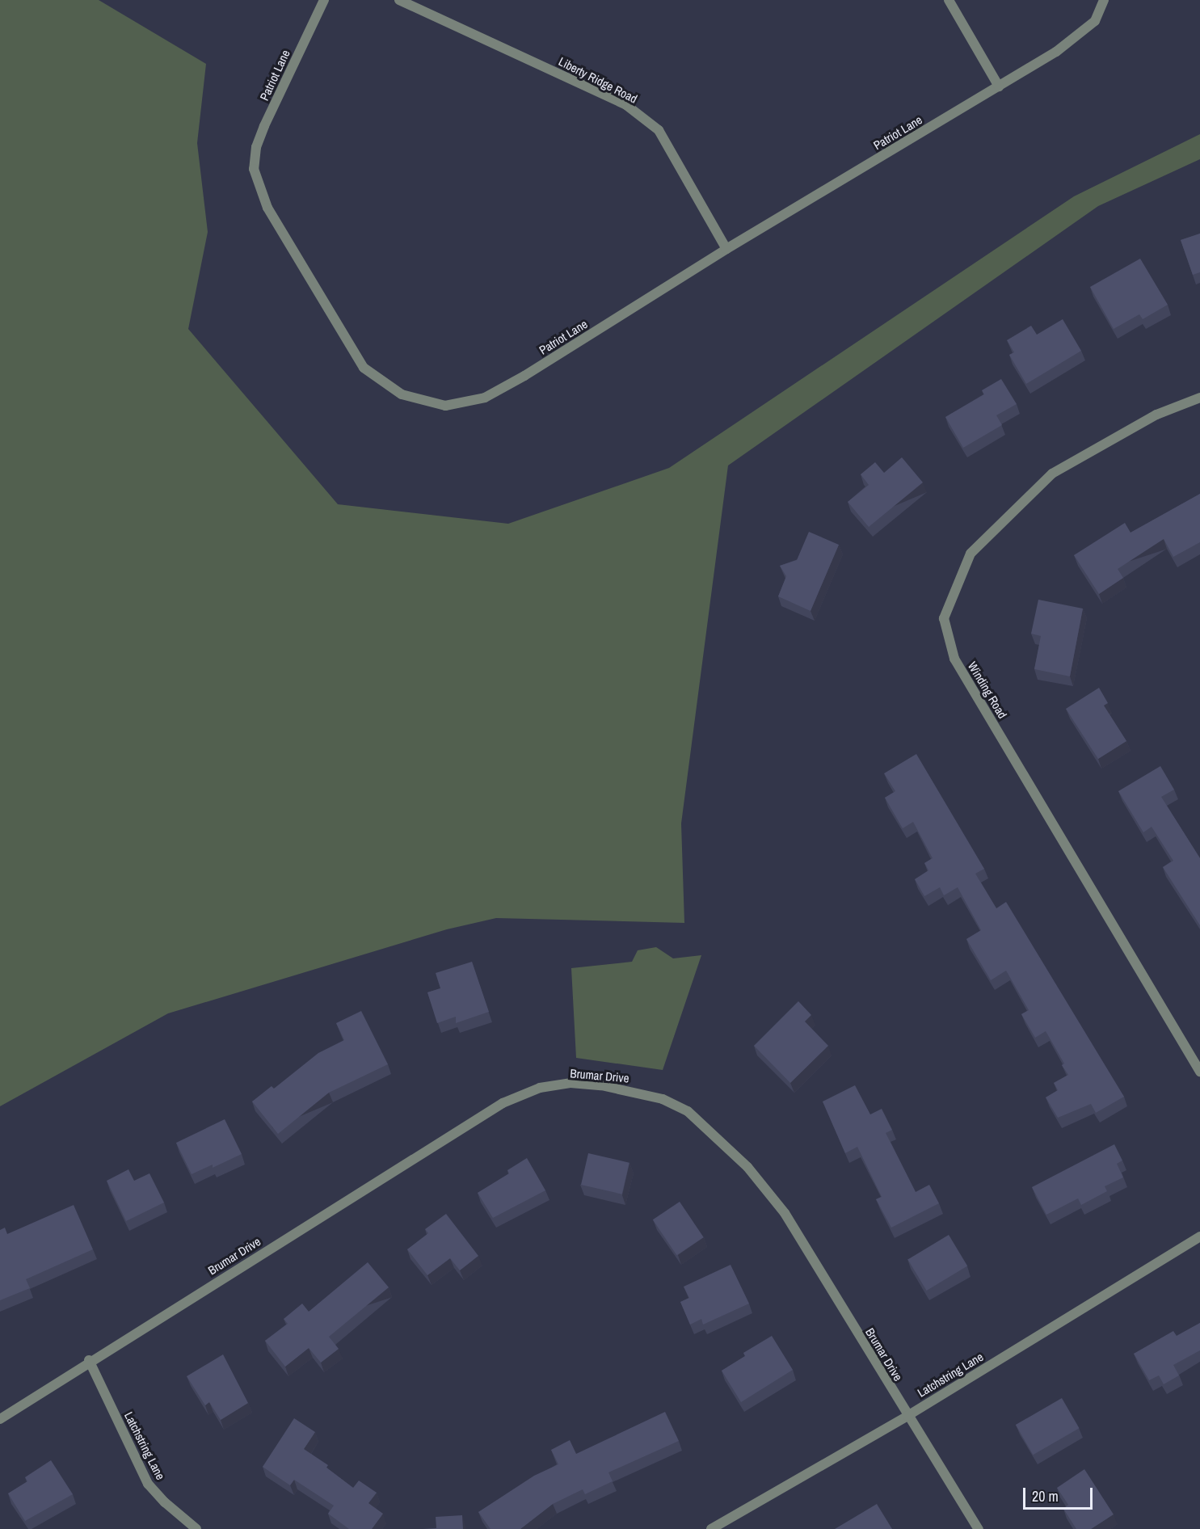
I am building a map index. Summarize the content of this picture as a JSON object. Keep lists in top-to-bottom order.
{
  "streets": {
    "street": [
      "Patriot Lane",
      "Liberty Ridge Road",
      "Winding Road",
      "Brumar Drive",
      "Latchstring Lane"
    ]
  },
  "crossings": [
    ["Patriot Lane", "Liberty Ridge Road"],
    ["Brumar Drive", "Latchstring Lane"]
  ],
  "scale_bar": "20 m"
}
